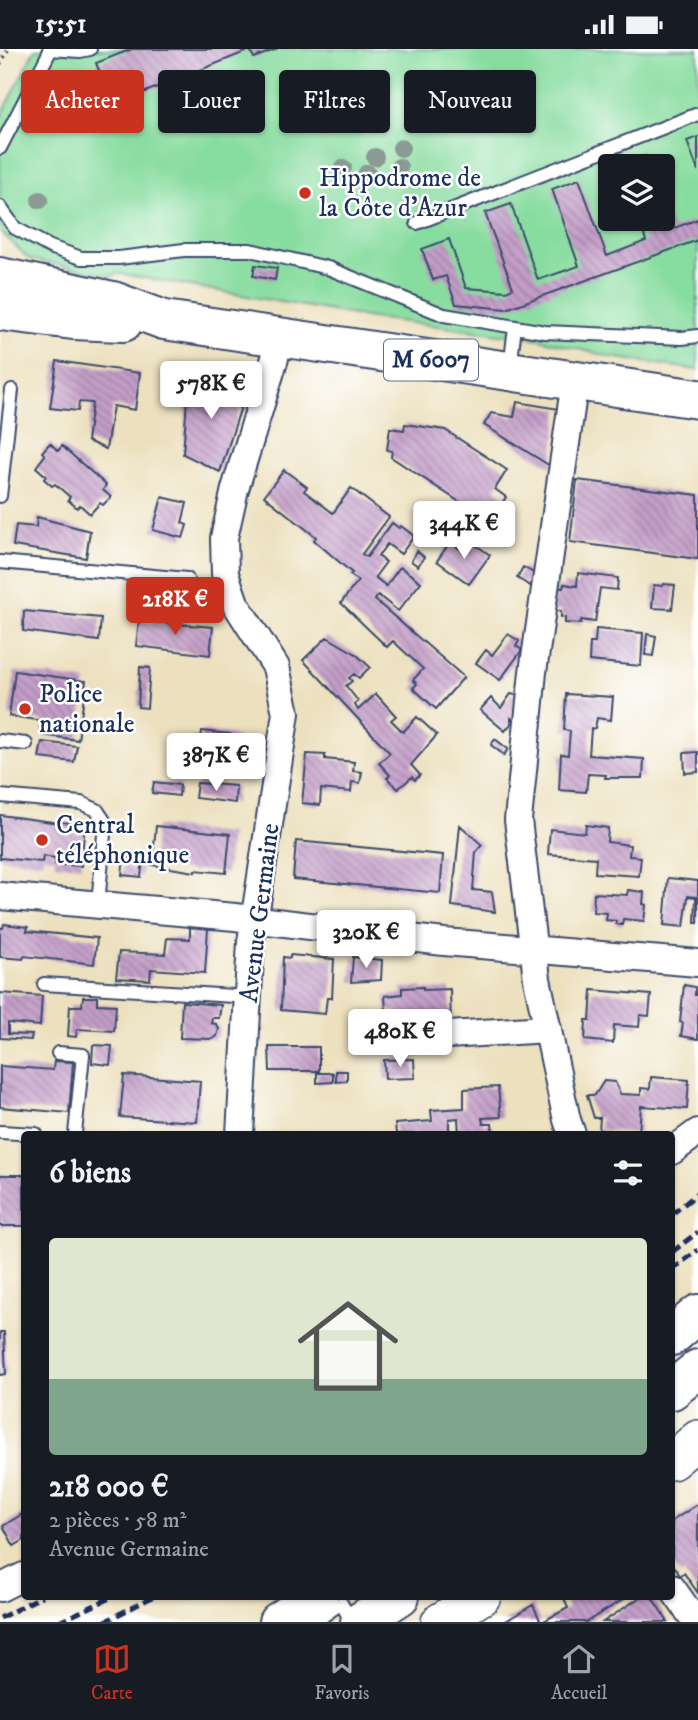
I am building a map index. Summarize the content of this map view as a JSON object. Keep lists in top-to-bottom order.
{
  "streets": {
    "main road": ["M 6007"],
    "street": ["Avenue Germaine"]
  },
  "crossings": [
    ["M 6007", "Avenue Germaine"]
  ],
  "places": ["Hippodrome de la Côte d'Azur", "Police nationale", "Central téléphonique"],
  "page": {
    "status": "15:51",
    "chip": [
      "Acheter",
      "Louer",
      "Filtres",
      "Nouveau"
    ],
    "price": [
      "578K €",
      "344K €",
      "218K €",
      "387K €",
      "320K €",
      "480K €"
    ],
    "heading": "6 biens",
    "list": [
      {
        "name": "218 000 €",
        "note": "2 pièces · 58 m² · Avenue Germaine"
      }
    ],
    "tabs": ["Carte", "Favoris", "Accueil"]
  }
}
